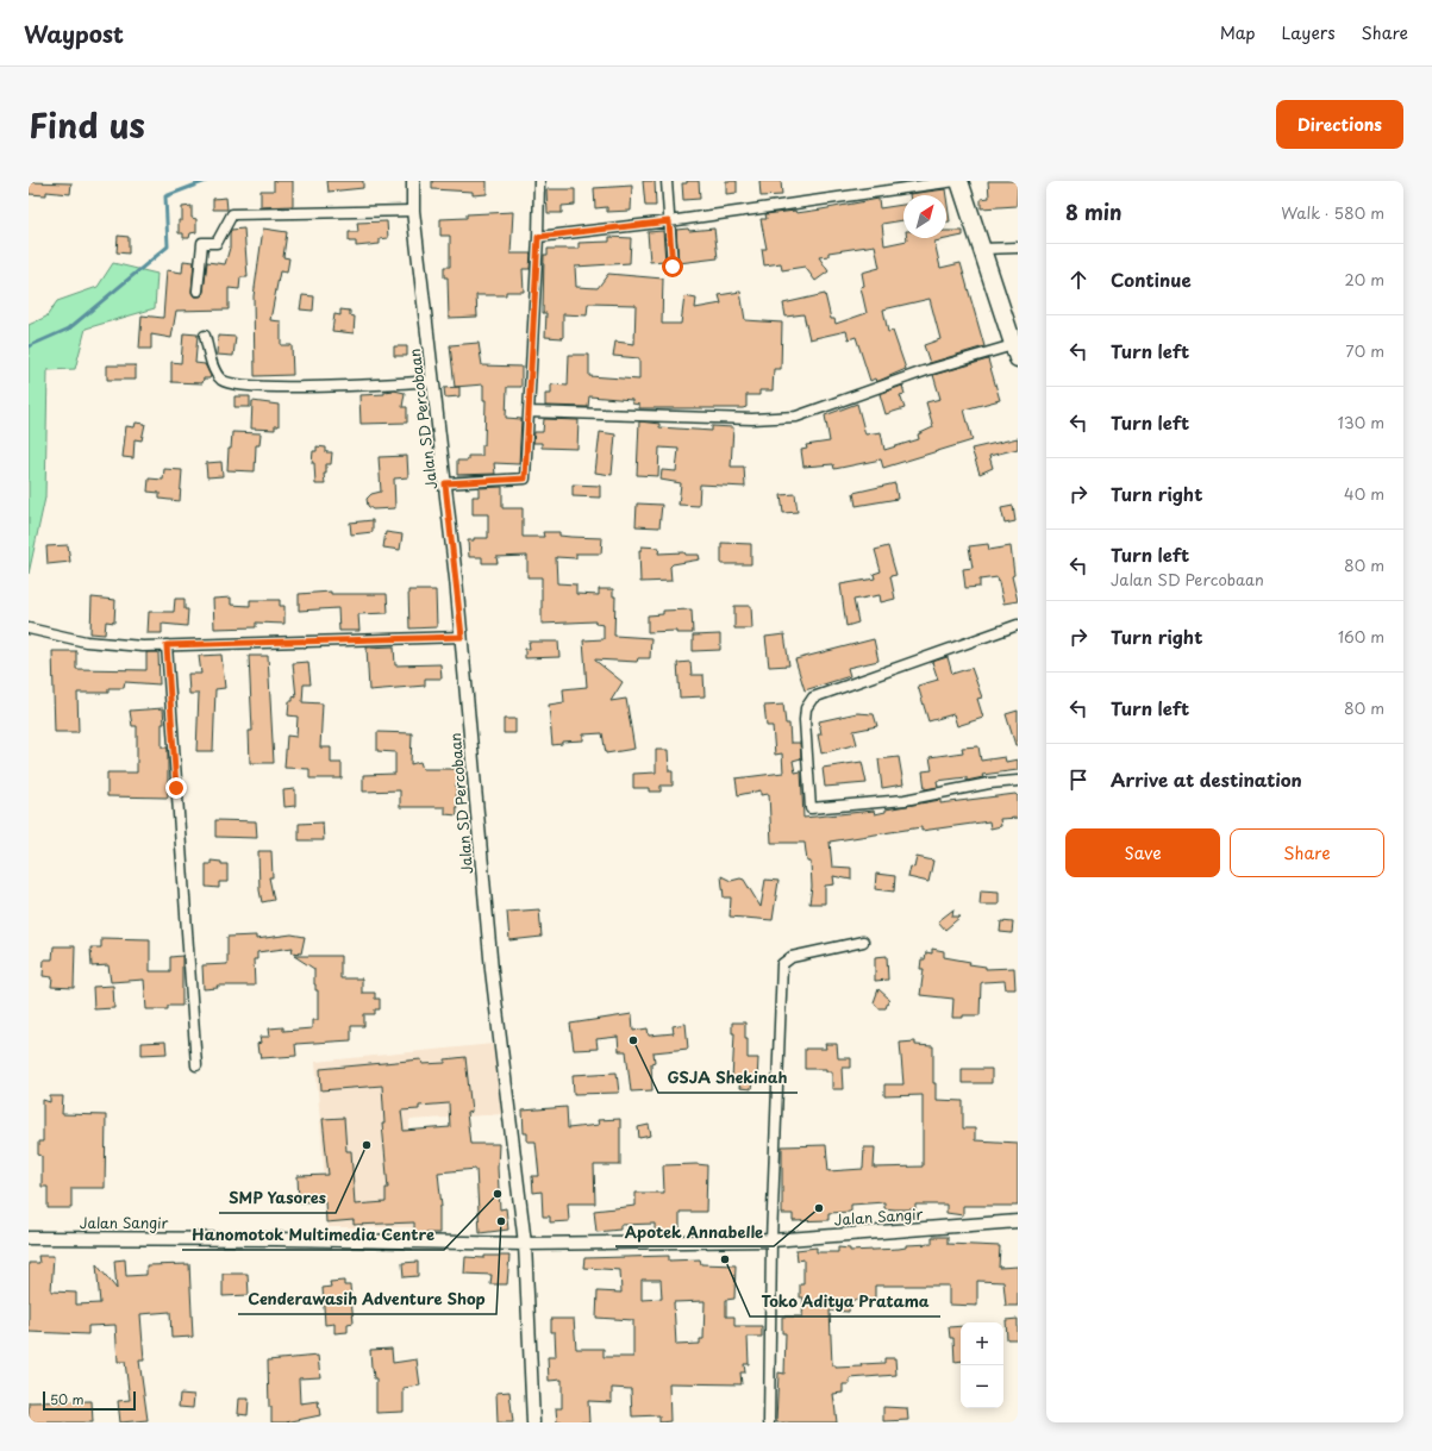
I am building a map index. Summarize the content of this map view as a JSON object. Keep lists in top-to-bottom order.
{
  "streets": {
    "street": ["Jalan SD Percobaan", "Jalan Sangir"]
  },
  "crossings": [
    ["Jalan SD Percobaan", "Jalan Sangir"]
  ],
  "places": [
    "GSJA Shekinah",
    "SMP Yasores",
    "Hanomotok Multimedia Centre",
    "Apotek Annabelle",
    "Cenderawasih Adventure Shop",
    "Toko Aditya Pratama"
  ],
  "scale_bar": "50 m",
  "north": "top right",
  "page": {
    "header": "Waypost",
    "nav": ["Map", "Layers", "Share"],
    "title": "Find us",
    "buttons": [
      "Directions",
      ["Save", "Share"]
    ],
    "heading": ["8 min", "Walk · 580 m"],
    "list": [
      ["Continue", "20 m"],
      ["Turn left", "70 m"],
      ["Turn left", "130 m"],
      ["Turn right", "40 m"],
      ["Turn left", "Jalan SD Percobaan", "80 m"],
      ["Turn right", "160 m"],
      ["Turn left", "80 m"],
      "Arrive at destination"
    ],
    "map_buttons": ["+", "−"],
    "scale": "50 m"
  }
}
